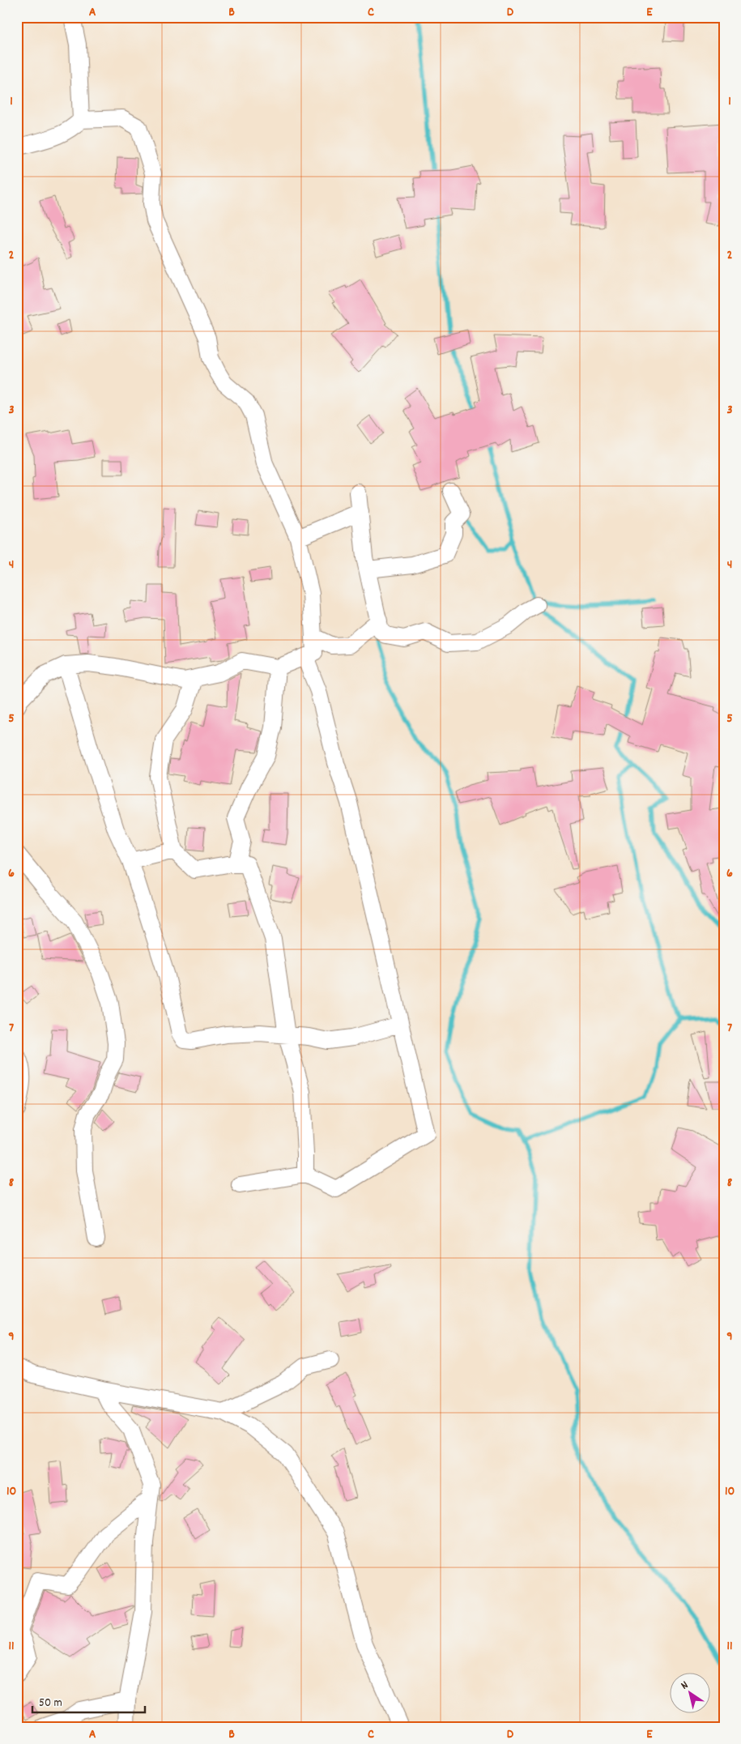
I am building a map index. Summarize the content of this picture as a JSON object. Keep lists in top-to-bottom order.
{
  "scale_bar": "50 m",
  "north": "top left",
  "grid": {
    "columns": [
      "A",
      "B",
      "C",
      "D",
      "E"
    ],
    "rows": [
      "1",
      "2",
      "3",
      "4",
      "5",
      "6",
      "7",
      "8",
      "9",
      "10",
      "11"
    ]
  }
}
